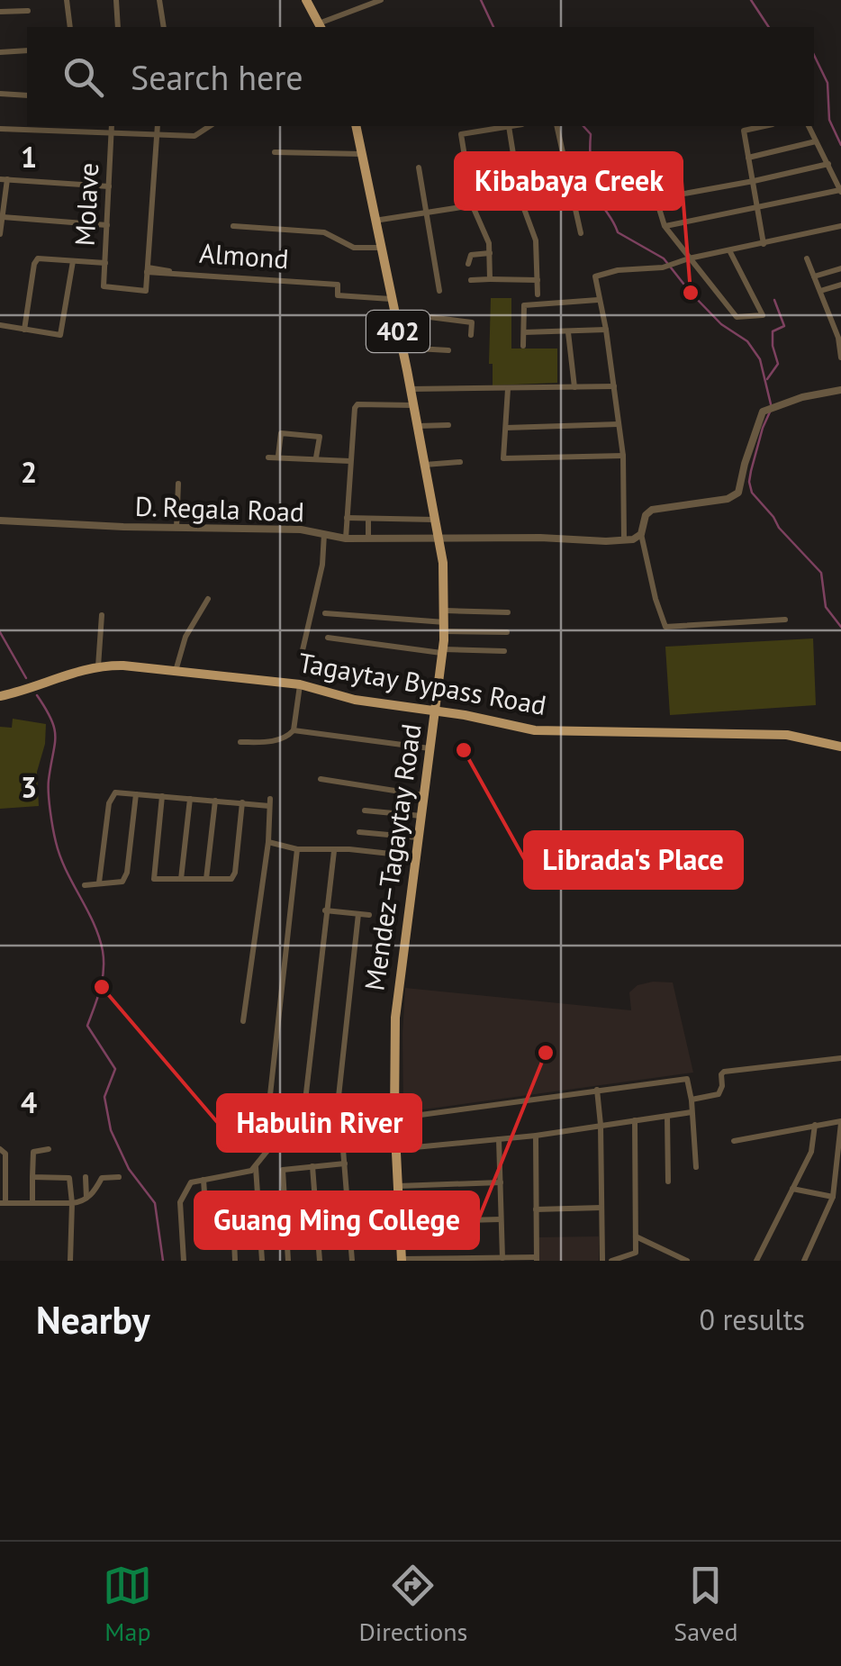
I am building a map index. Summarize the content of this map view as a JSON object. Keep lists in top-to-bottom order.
{
  "streets": {
    "main road": ["402", "Tagaytay Bypass Road", "Mendez–Tagaytay Road"],
    "street": ["Molave", "Almond", "D. Regala Road"]
  },
  "crossings": [
    ["Molave", "Almond"],
    ["Almond", "402"],
    ["402", "D. Regala Road"],
    ["402", "Mendez–Tagaytay Road"],
    ["D. Regala Road", "Mendez–Tagaytay Road"],
    ["Tagaytay Bypass Road", "Mendez–Tagaytay Road"]
  ],
  "places": [
    "Kibabaya Creek",
    "Librada's Place",
    "Habulin River",
    "Guang Ming College"
  ],
  "page": {
    "search": "Search here",
    "heading": ["Nearby", "0 results"],
    "nav": ["Map", "Directions", "Saved"]
  },
  "grid": {
    "rows": [
      "1",
      "2",
      "3",
      "4"
    ]
  }
}
